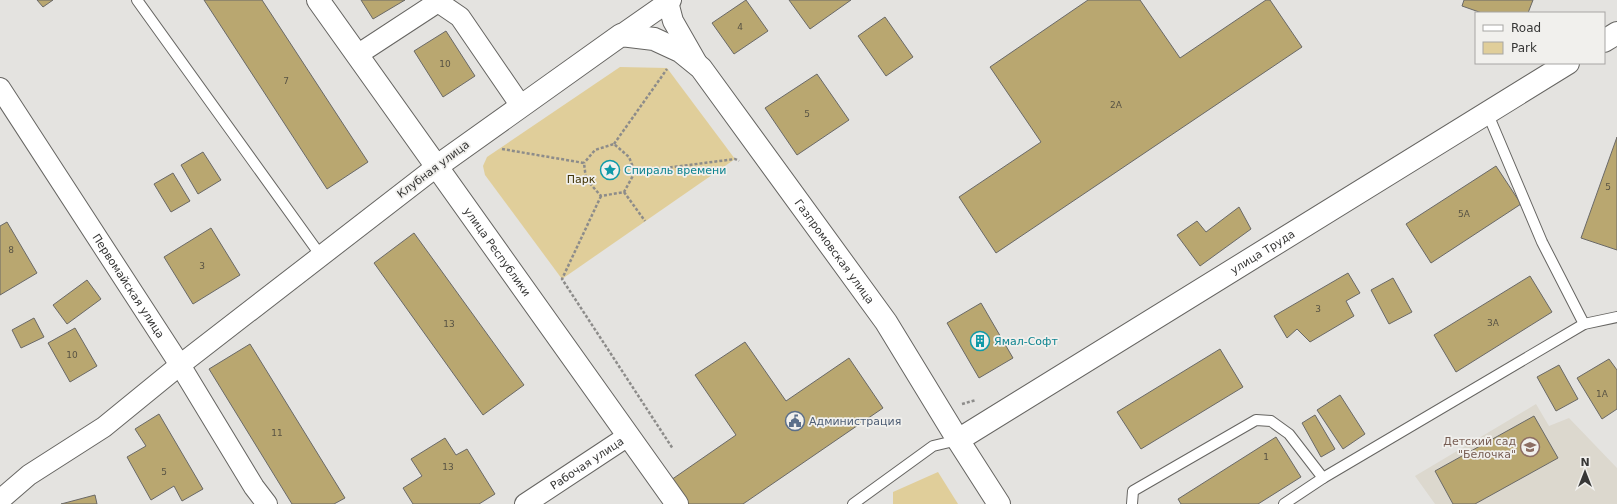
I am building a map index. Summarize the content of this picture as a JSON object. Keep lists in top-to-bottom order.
{
  "streets": {
    "street": [
      "Клубная улица",
      "улица Труда",
      "улица Республики",
      "Газпромовская улица",
      "Первомайская улица",
      "Рабочая улица"
    ]
  },
  "crossings": [
    ["Клубная улица", "улица Республики"],
    ["Клубная улица", "Первомайская улица"],
    ["улица Труда", "Газпромовская улица"],
    ["улица Республики", "Рабочая улица"]
  ],
  "parks": ["Парк"],
  "places": {
    "place": ["Спираль времени"],
    "building": ["Ямал-Софт"],
    "public building": ["Администрация"],
    "school or university": ["Детский сад \"Белочка\""]
  },
  "house_numbers": [
    "4",
    "10",
    "7",
    "2А",
    "5",
    "5",
    "5А",
    "8",
    "3",
    "3",
    "3А",
    "13",
    "10",
    "1А",
    "11",
    "1",
    "13",
    "5"
  ],
  "legend": ["Road", "Park"],
  "north": "top"
}
